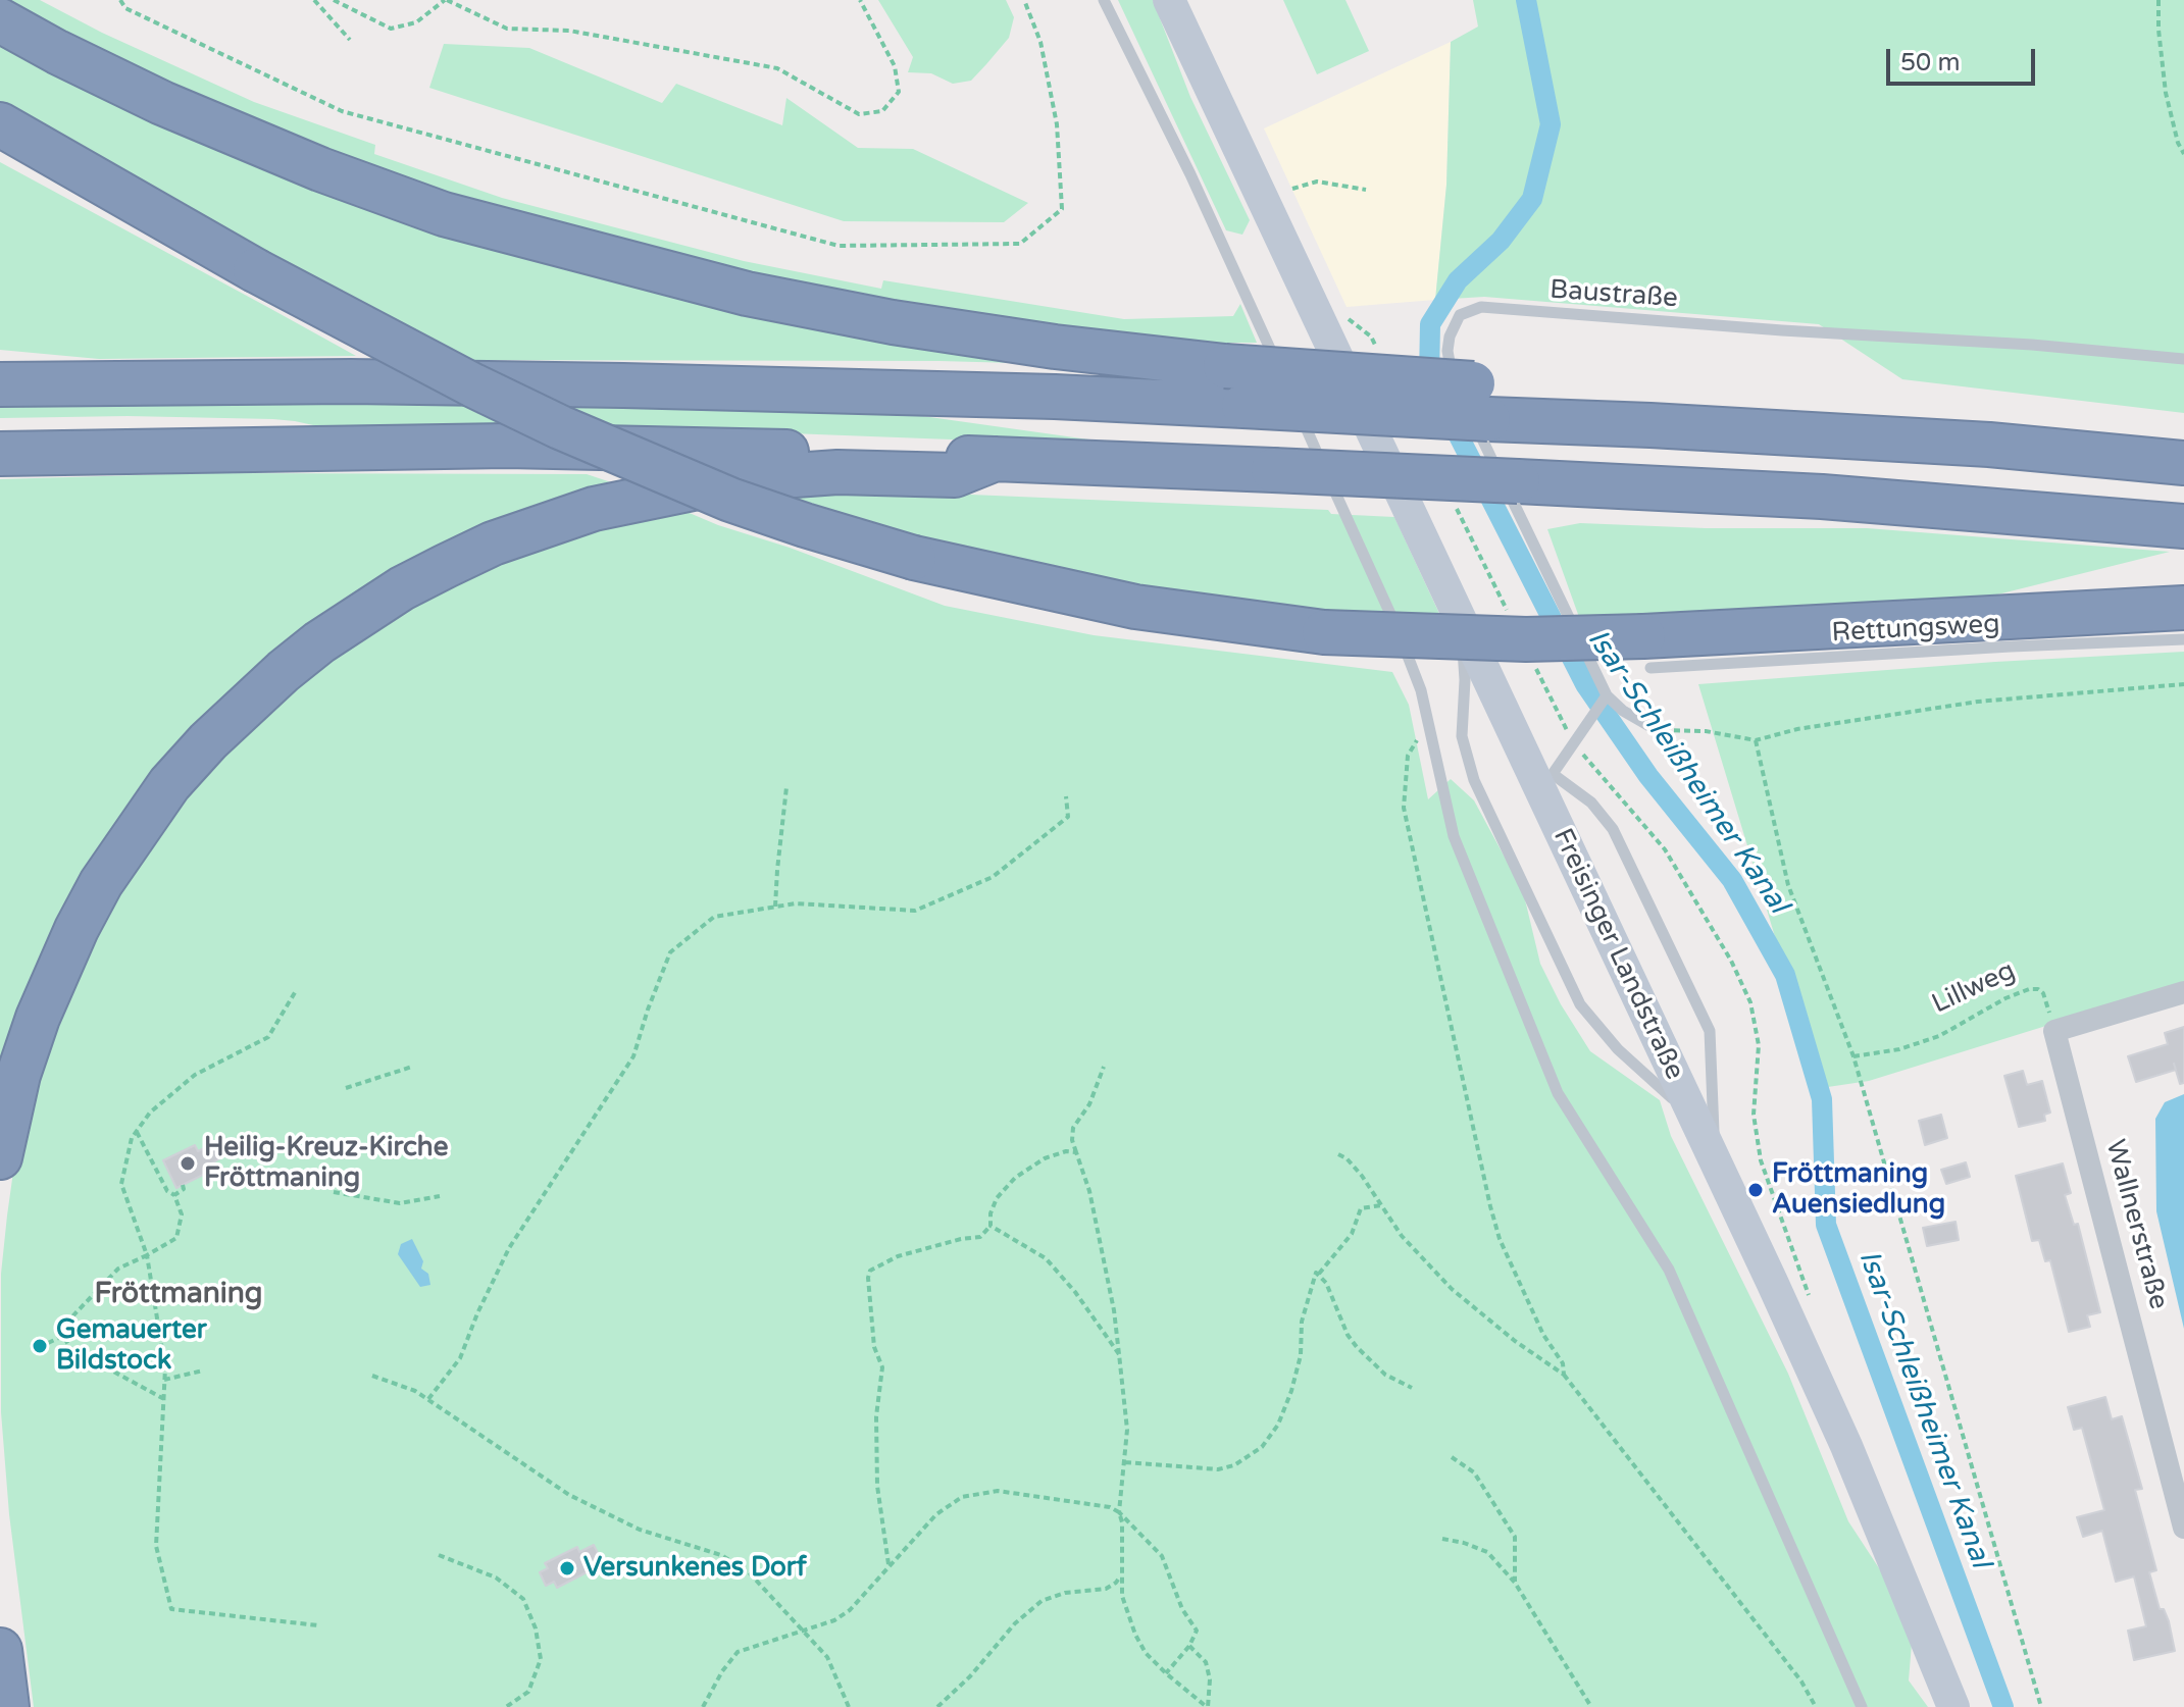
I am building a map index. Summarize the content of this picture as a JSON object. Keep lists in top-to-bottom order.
{
  "streets": {
    "main road": ["Freisinger Landstraße"],
    "street": ["Wallnerstraße"],
    "lane": ["Baustraße", "Rettungsweg"],
    "path": ["Lillweg"]
  },
  "crossings": [
    ["Lillweg", "Wallnerstraße"]
  ],
  "districts": ["Fröttmaning"],
  "water": ["Isar-Schleißheimer Kanal"],
  "places": [
    "Heilig-Kreuz-Kirche Fröttmaning",
    "Fröttmaning Auensiedlung",
    "Gemauerter Bildstock",
    "Versunkenes Dorf"
  ],
  "scale_bar": "50 m"
}
